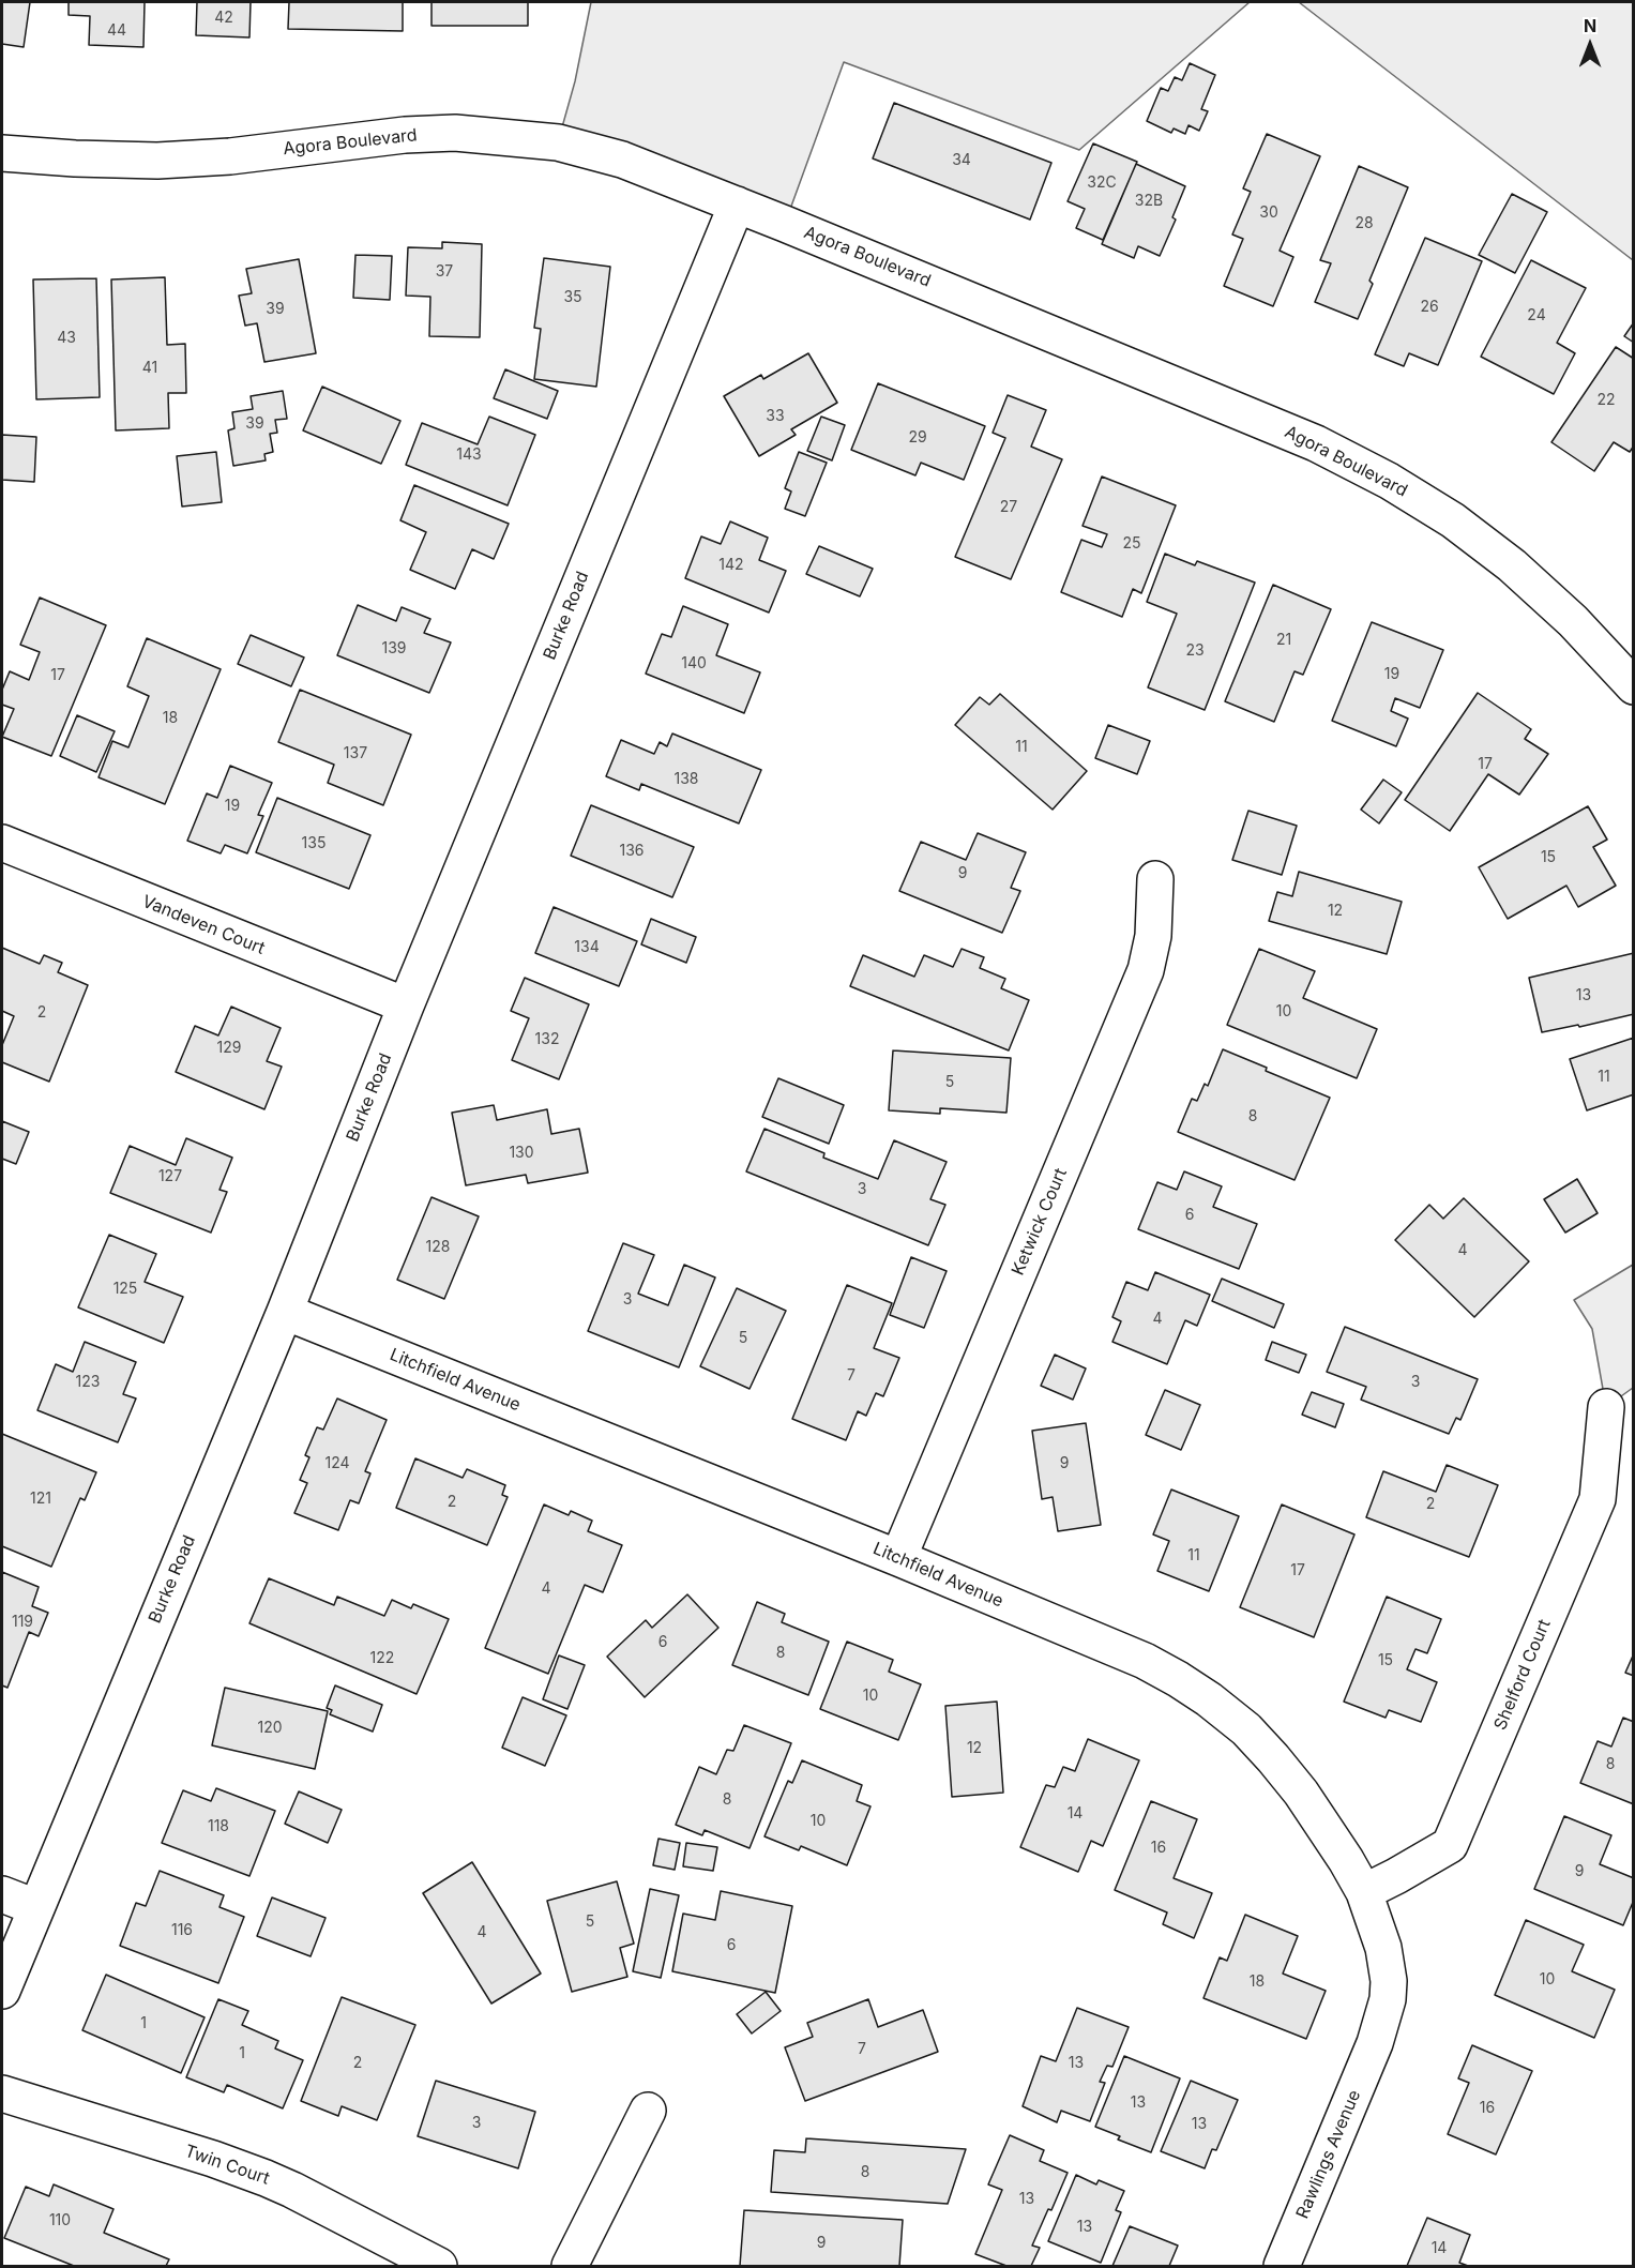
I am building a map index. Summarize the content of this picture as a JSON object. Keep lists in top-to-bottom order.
{
  "streets": {
    "street": [
      "Agora Boulevard",
      "Burke Road",
      "Vandeven Court",
      "Ketwick Court",
      "Litchfield Avenue",
      "Shelford Court",
      "Rawlings Avenue",
      "Twin Court"
    ]
  },
  "crossings": [
    ["Agora Boulevard", "Burke Road"],
    ["Burke Road", "Vandeven Court"],
    ["Burke Road", "Litchfield Avenue"],
    ["Ketwick Court", "Litchfield Avenue"],
    ["Litchfield Avenue", "Shelford Court"],
    ["Litchfield Avenue", "Rawlings Avenue"]
  ],
  "house_numbers": [
    "42",
    "44",
    "34",
    "32C",
    "32B",
    "30",
    "28",
    "37",
    "35",
    "26",
    "39",
    "24",
    "43",
    "41",
    "22",
    "33",
    "39",
    "29",
    "143",
    "27",
    "25",
    "142",
    "21",
    "139",
    "23",
    "140",
    "19",
    "17",
    "18",
    "11",
    "137",
    "17",
    "138",
    "19",
    "135",
    "136",
    "15",
    "9",
    "12",
    "134",
    "13",
    "10",
    "2",
    "132",
    "129",
    "11",
    "5",
    "8",
    "130",
    "127",
    "3",
    "6",
    "128",
    "4",
    "125",
    "3",
    "4",
    "5",
    "7",
    "123",
    "3",
    "124",
    "9",
    "121",
    "2",
    "2",
    "11",
    "17",
    "4",
    "119",
    "6",
    "8",
    "122",
    "15",
    "10",
    "120",
    "12",
    "8",
    "8",
    "14",
    "10",
    "118",
    "16",
    "9",
    "5",
    "116",
    "4",
    "6",
    "10",
    "18",
    "1",
    "7",
    "1",
    "2",
    "13",
    "13",
    "16",
    "3",
    "13",
    "8",
    "13",
    "110",
    "13",
    "9",
    "14"
  ],
  "north": "top"
}
